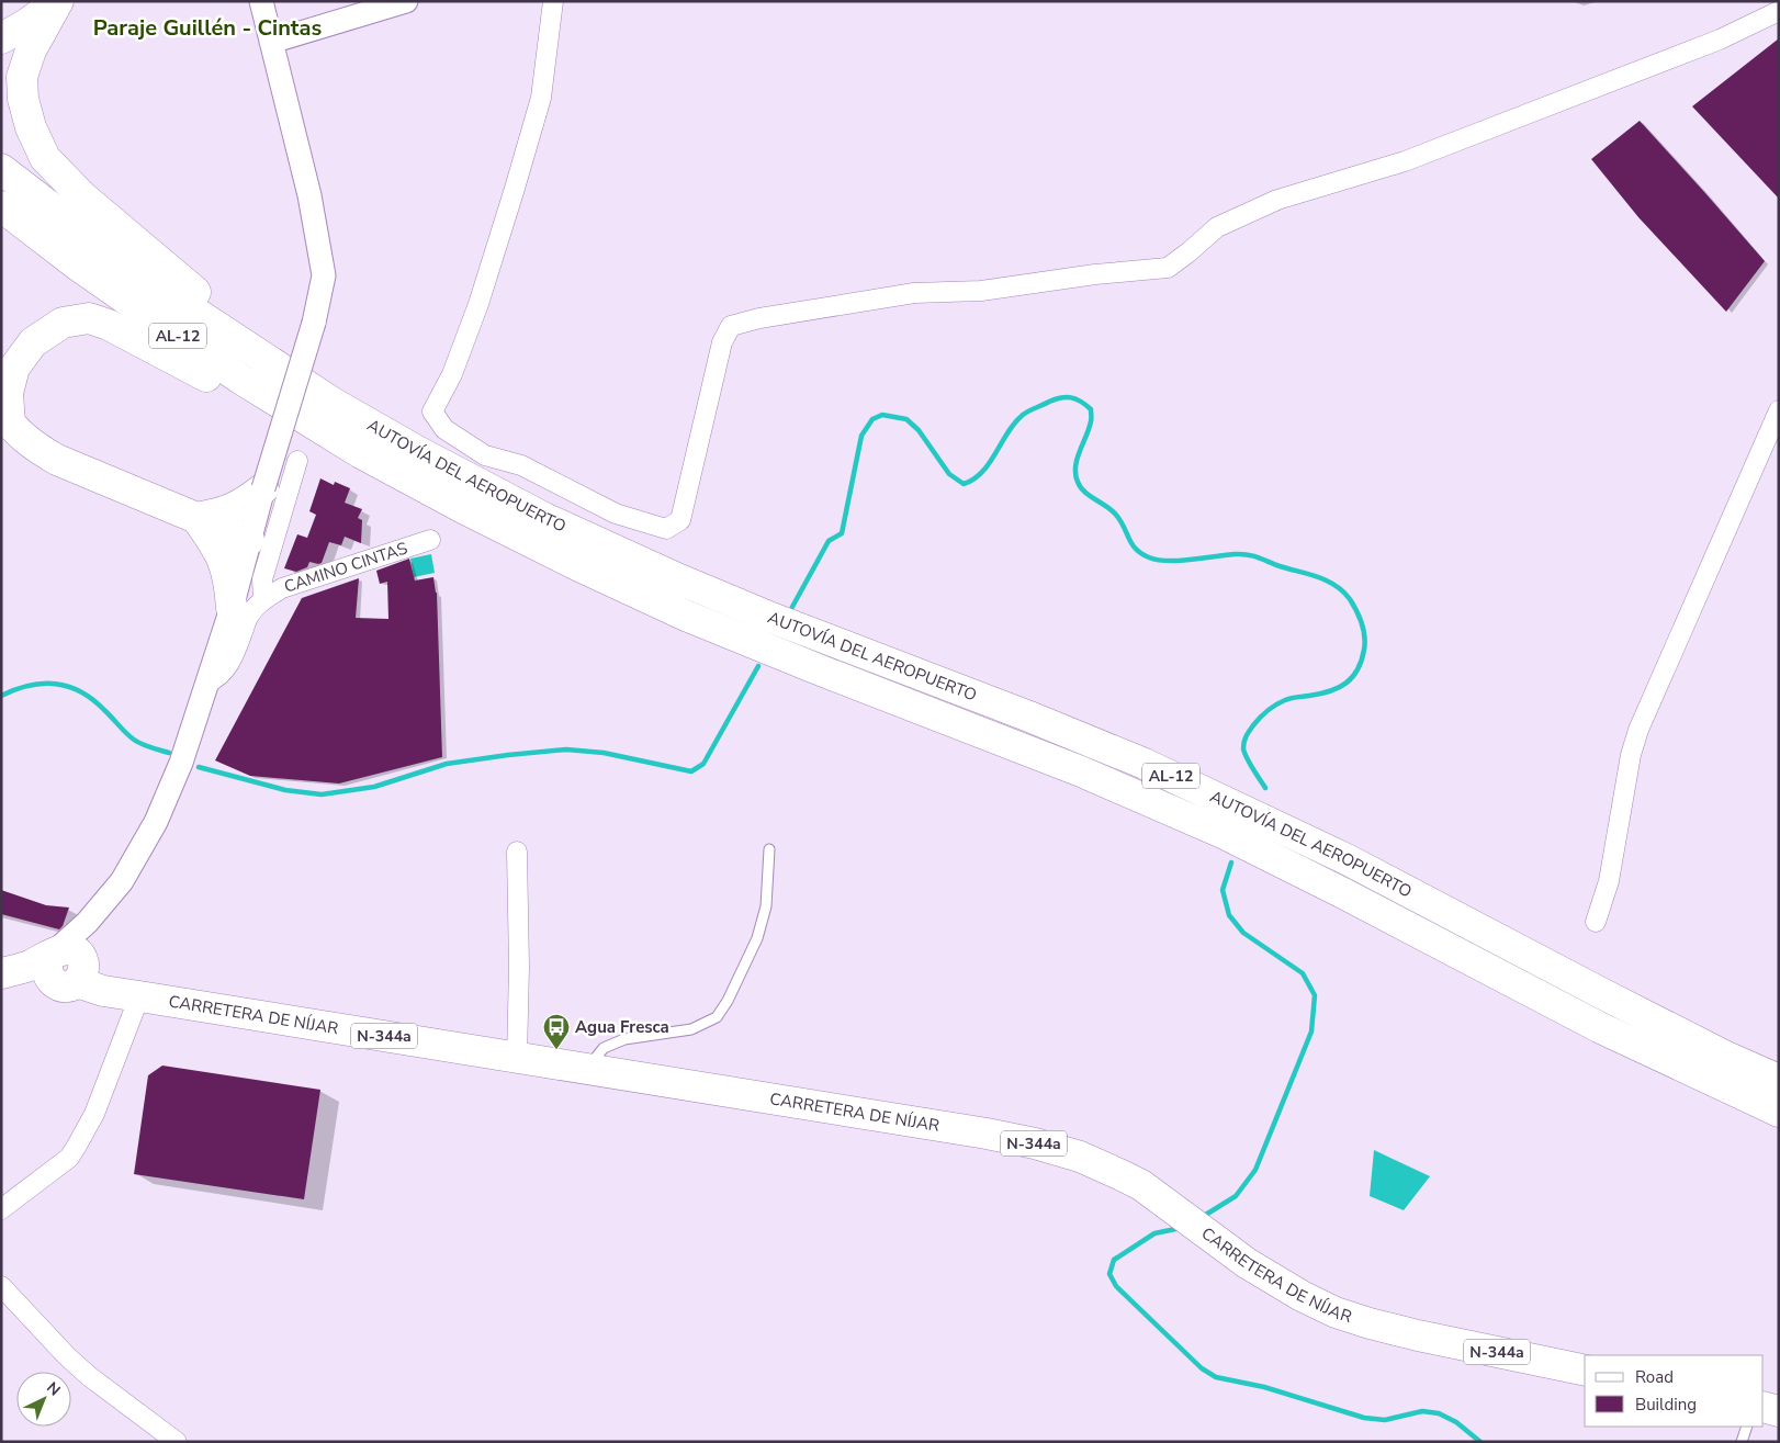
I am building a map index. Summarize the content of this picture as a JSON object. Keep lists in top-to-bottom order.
{
  "streets": {
    "main road": [
      "AL-12",
      "AUTOVÍA DEL AEROPUERTO",
      "CARRETERA DE NÍJAR",
      "N-344a"
    ],
    "street": ["CAMINO CINTAS"]
  },
  "districts": ["Paraje Guillén - Cintas"],
  "places": {
    "bus stop": ["Agua Fresca"]
  },
  "legend": ["Road", "Building"],
  "north": "top right"
}
